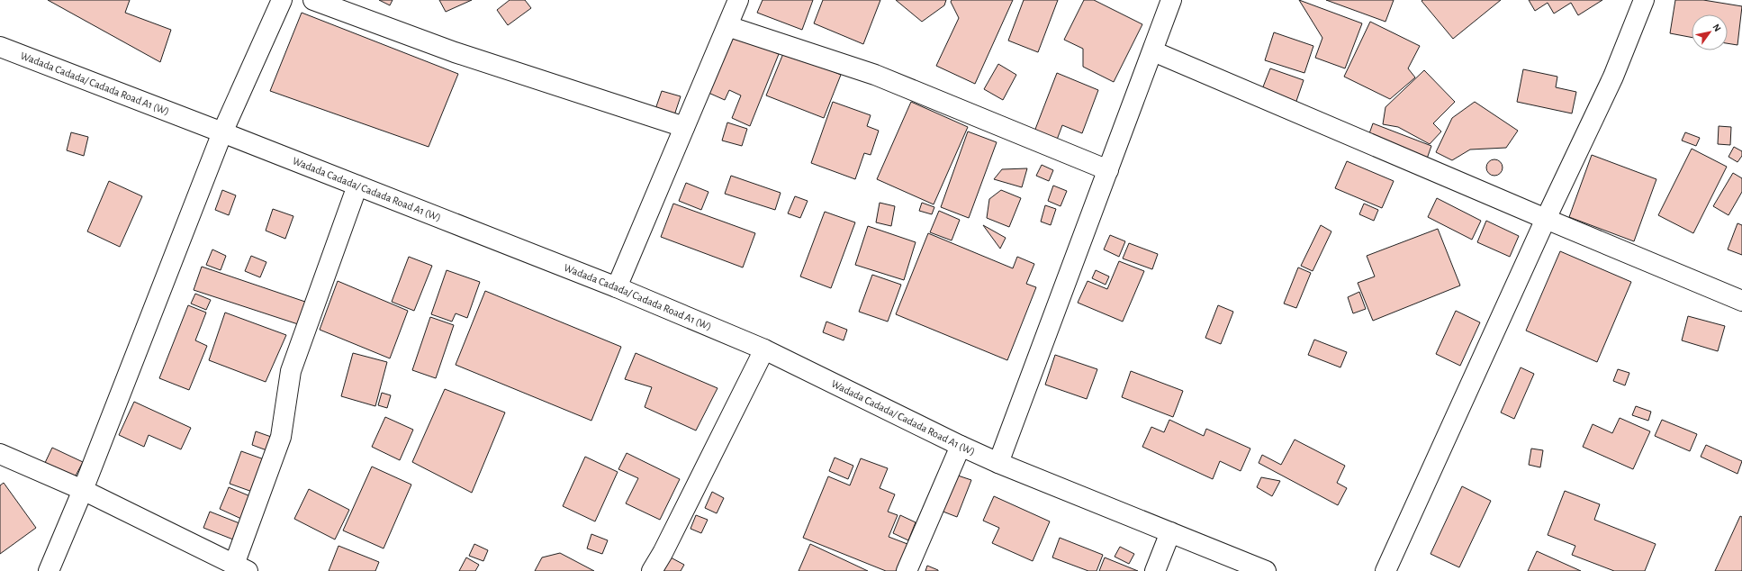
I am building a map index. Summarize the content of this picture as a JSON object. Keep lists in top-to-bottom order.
{
  "streets": {
    "street": ["Wadada Cadada/ Cadada Road A1 (W)"]
  },
  "north": "top right"
}
